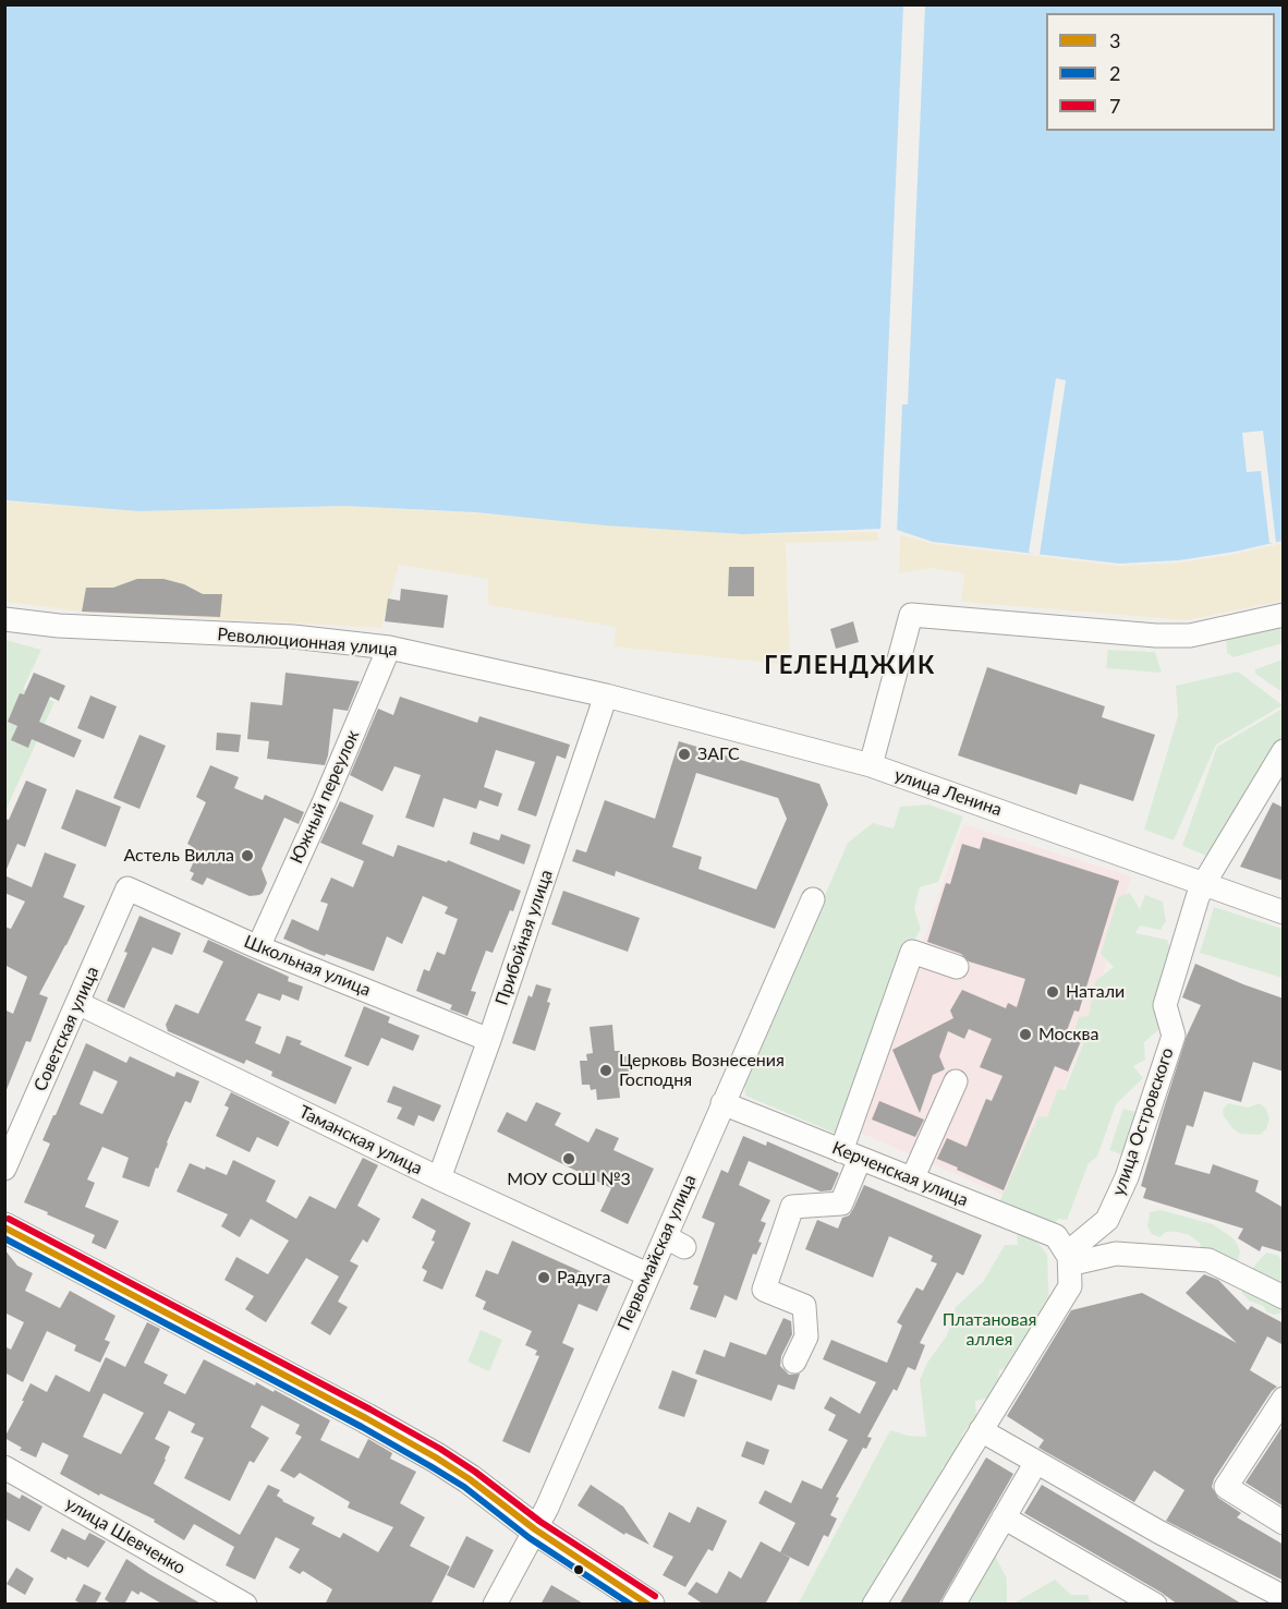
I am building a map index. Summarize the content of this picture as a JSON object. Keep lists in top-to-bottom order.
{
  "streets": {
    "street": [
      "Революционная улица",
      "улица Ленина",
      "Южный переулок",
      "Прибойная улица",
      "Школьная улица",
      "Советская улица",
      "улица Островского",
      "Таманская улица",
      "Керченская улица",
      "Первомайская улица",
      "улица Шевченко"
    ]
  },
  "crossings": [
    ["Революционная улица", "улица Ленина"],
    ["Революционная улица", "Южный переулок"],
    ["Революционная улица", "Прибойная улица"],
    ["улица Ленина", "Прибойная улица"],
    ["улица Ленина", "улица Островского"],
    ["Южный переулок", "Школьная улица"],
    ["Прибойная улица", "Школьная улица"],
    ["Прибойная улица", "Таманская улица"],
    ["Школьная улица", "Советская улица"],
    ["Советская улица", "Таманская улица"],
    ["улица Островского", "Керченская улица"],
    ["Таманская улица", "Первомайская улица"],
    ["Керченская улица", "Первомайская улица"]
  ],
  "districts": ["ГЕЛЕНДЖИК"],
  "parks": ["Платановая аллея"],
  "places": [
    "ЗАГС",
    "Астель Вилла",
    "Натали",
    "Москва",
    "Церковь Вознесения Господня",
    "МОУ СОШ №3",
    "Радуга"
  ],
  "lines": ["transit line 7", "transit line 3", "transit line 2"],
  "legend": ["3", "2", "7"]
}
